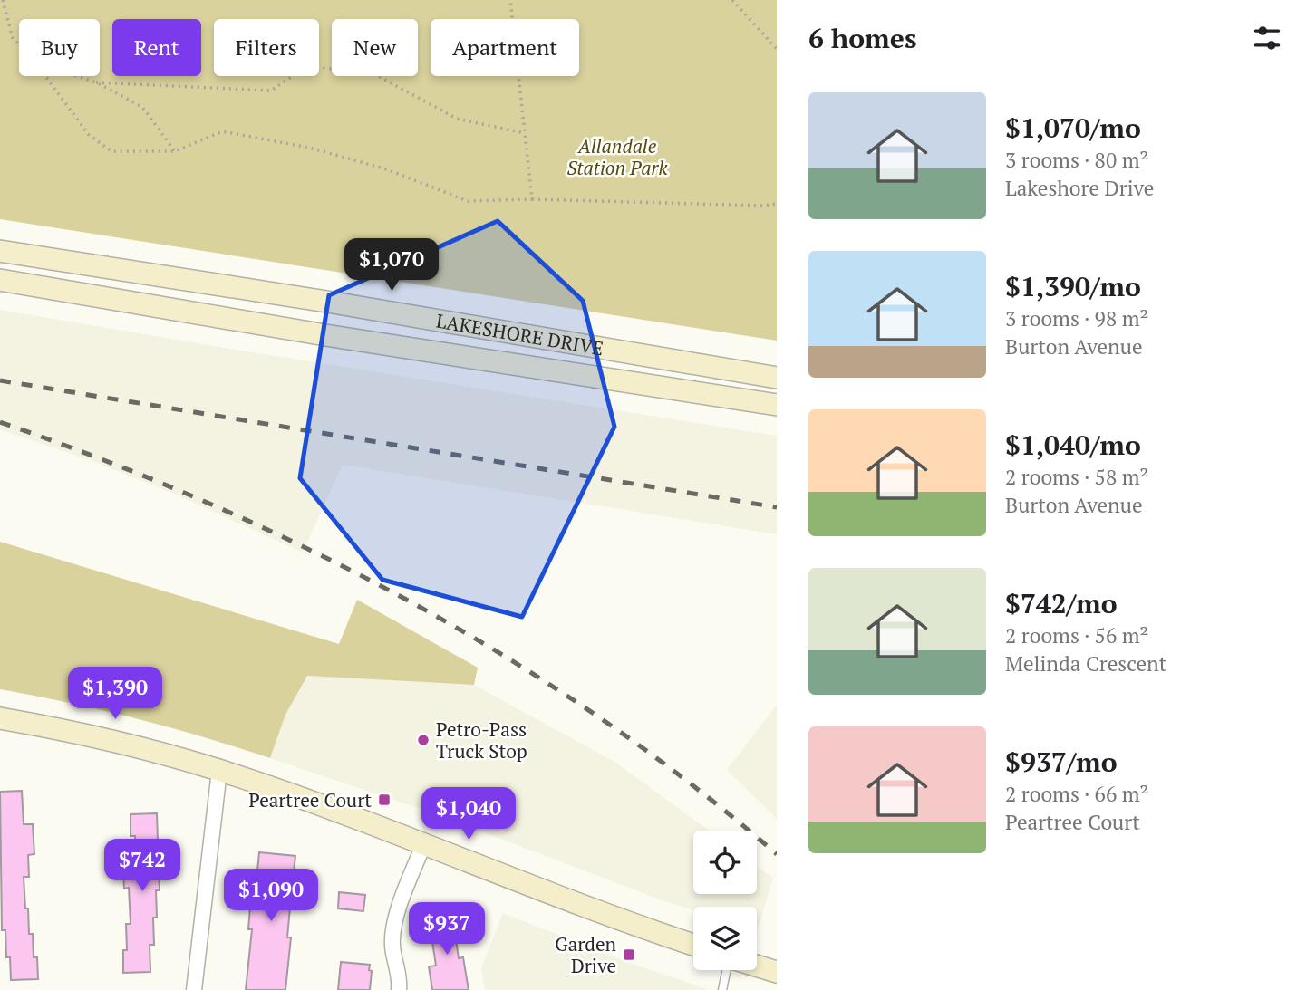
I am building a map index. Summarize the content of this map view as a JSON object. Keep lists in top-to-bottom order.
{
  "streets": {
    "main road": ["LAKESHORE DRIVE"]
  },
  "parks": ["Allandale Station Park"],
  "places": {
    "other": ["Petro-Pass Truck Stop"],
    "transit": ["Peartree Court", "Garden Drive"]
  },
  "page": {
    "heading": "6 homes",
    "chip": [
      "Buy",
      "Rent",
      "Filters",
      "New",
      "Apartment"
    ],
    "list": [
      {
        "name": "$1,070/mo",
        "note": "3 rooms · 80 m² · Lakeshore Drive"
      },
      {
        "name": "$1,390/mo",
        "note": "3 rooms · 98 m² · Burton Avenue"
      },
      {
        "name": "$1,040/mo",
        "note": "2 rooms · 58 m² · Burton Avenue"
      },
      {
        "name": "$742/mo",
        "note": "2 rooms · 56 m² · Melinda Crescent"
      },
      {
        "name": "$937/mo",
        "note": "2 rooms · 66 m² · Peartree Court"
      }
    ],
    "price": [
      "$1,070",
      "$1,390",
      "$1,040",
      "$742",
      "$1,090",
      "$937"
    ]
  }
}
